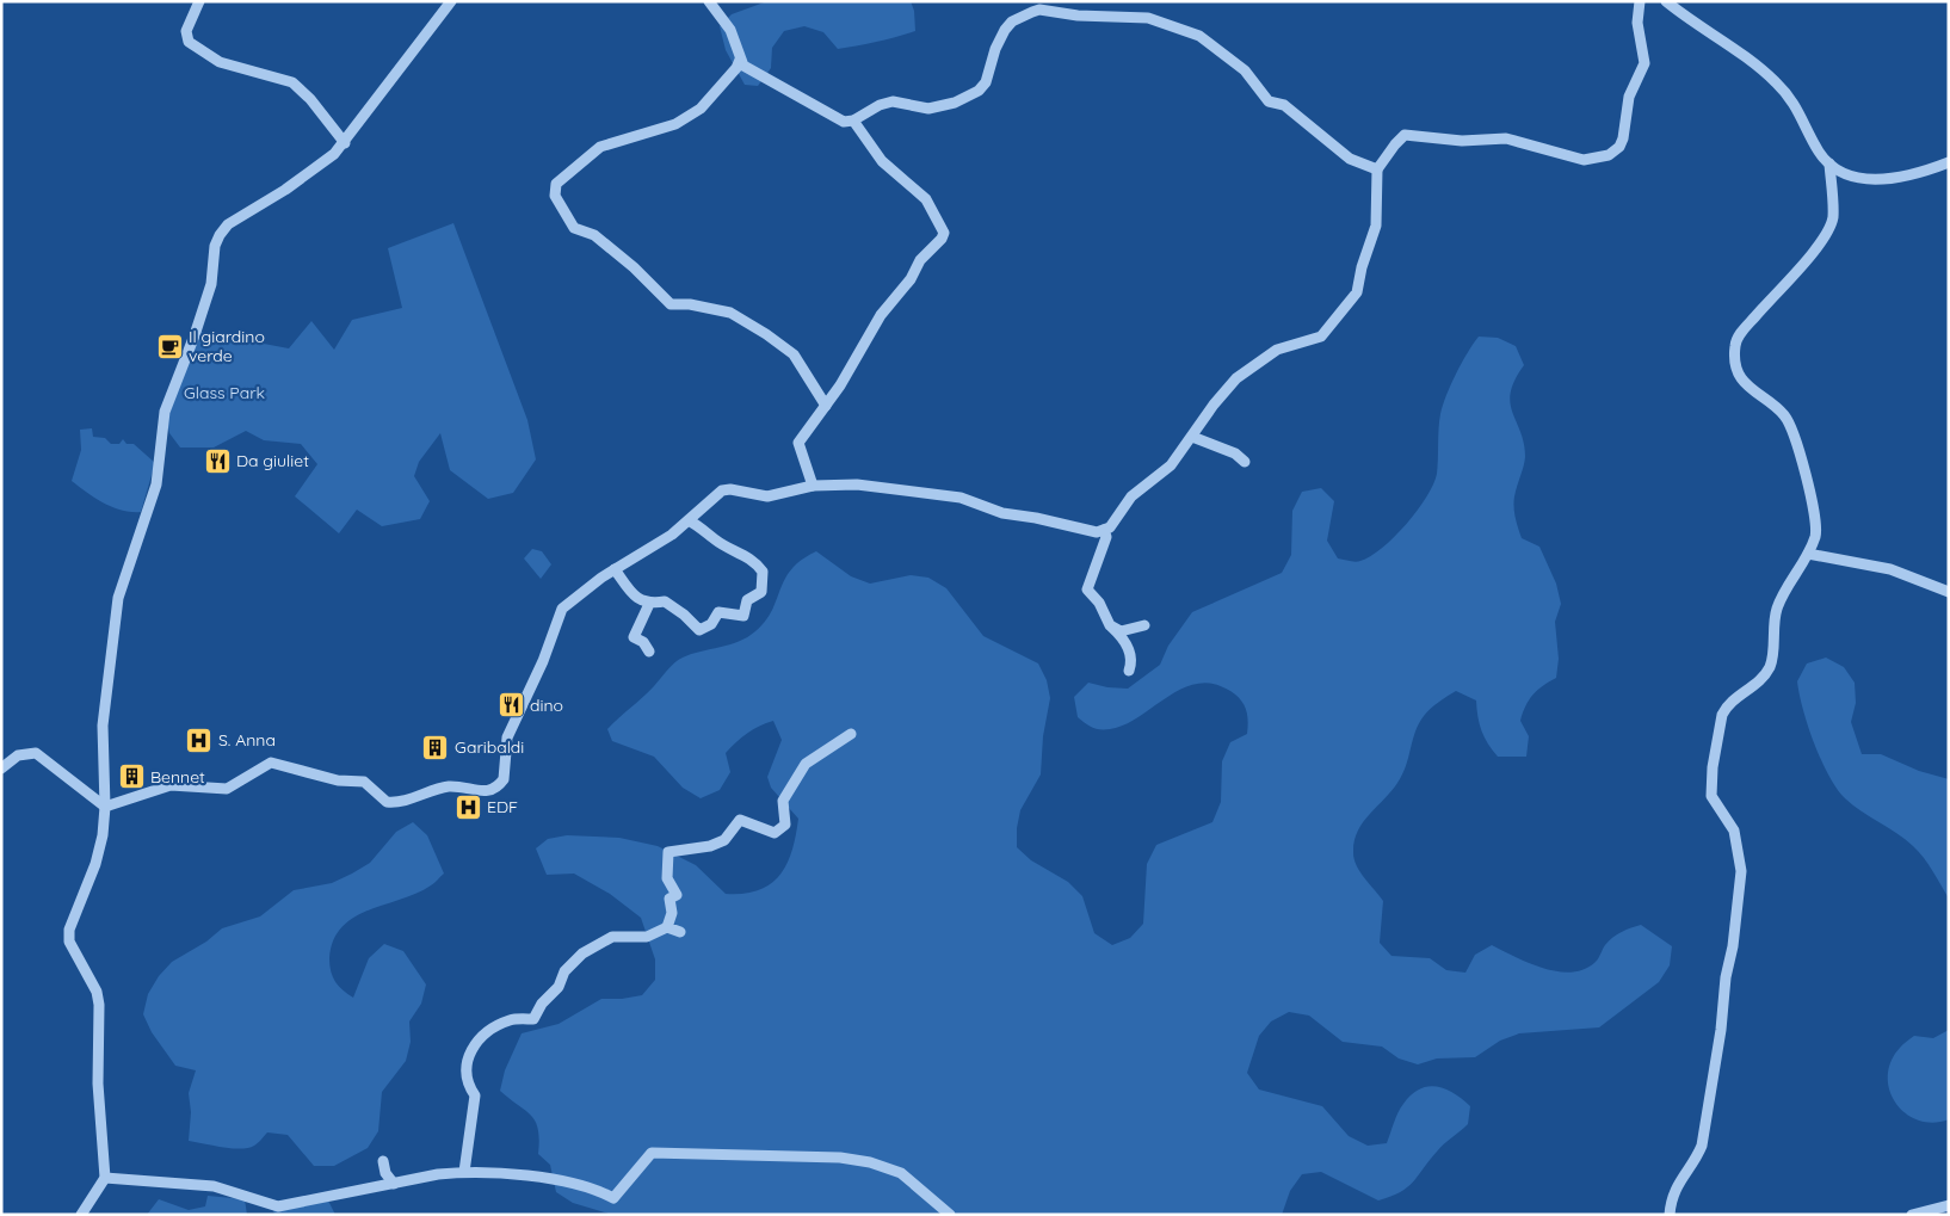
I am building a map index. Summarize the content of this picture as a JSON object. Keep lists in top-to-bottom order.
{
  "parks": ["Glass Park"],
  "places": {
    "cafe": ["Il giardino verde"],
    "restaurant": ["Da giuliet", "dino"],
    "hospital": ["S. Anna", "EDF"],
    "building": ["Garibaldi", "Bennet"]
  }
}
